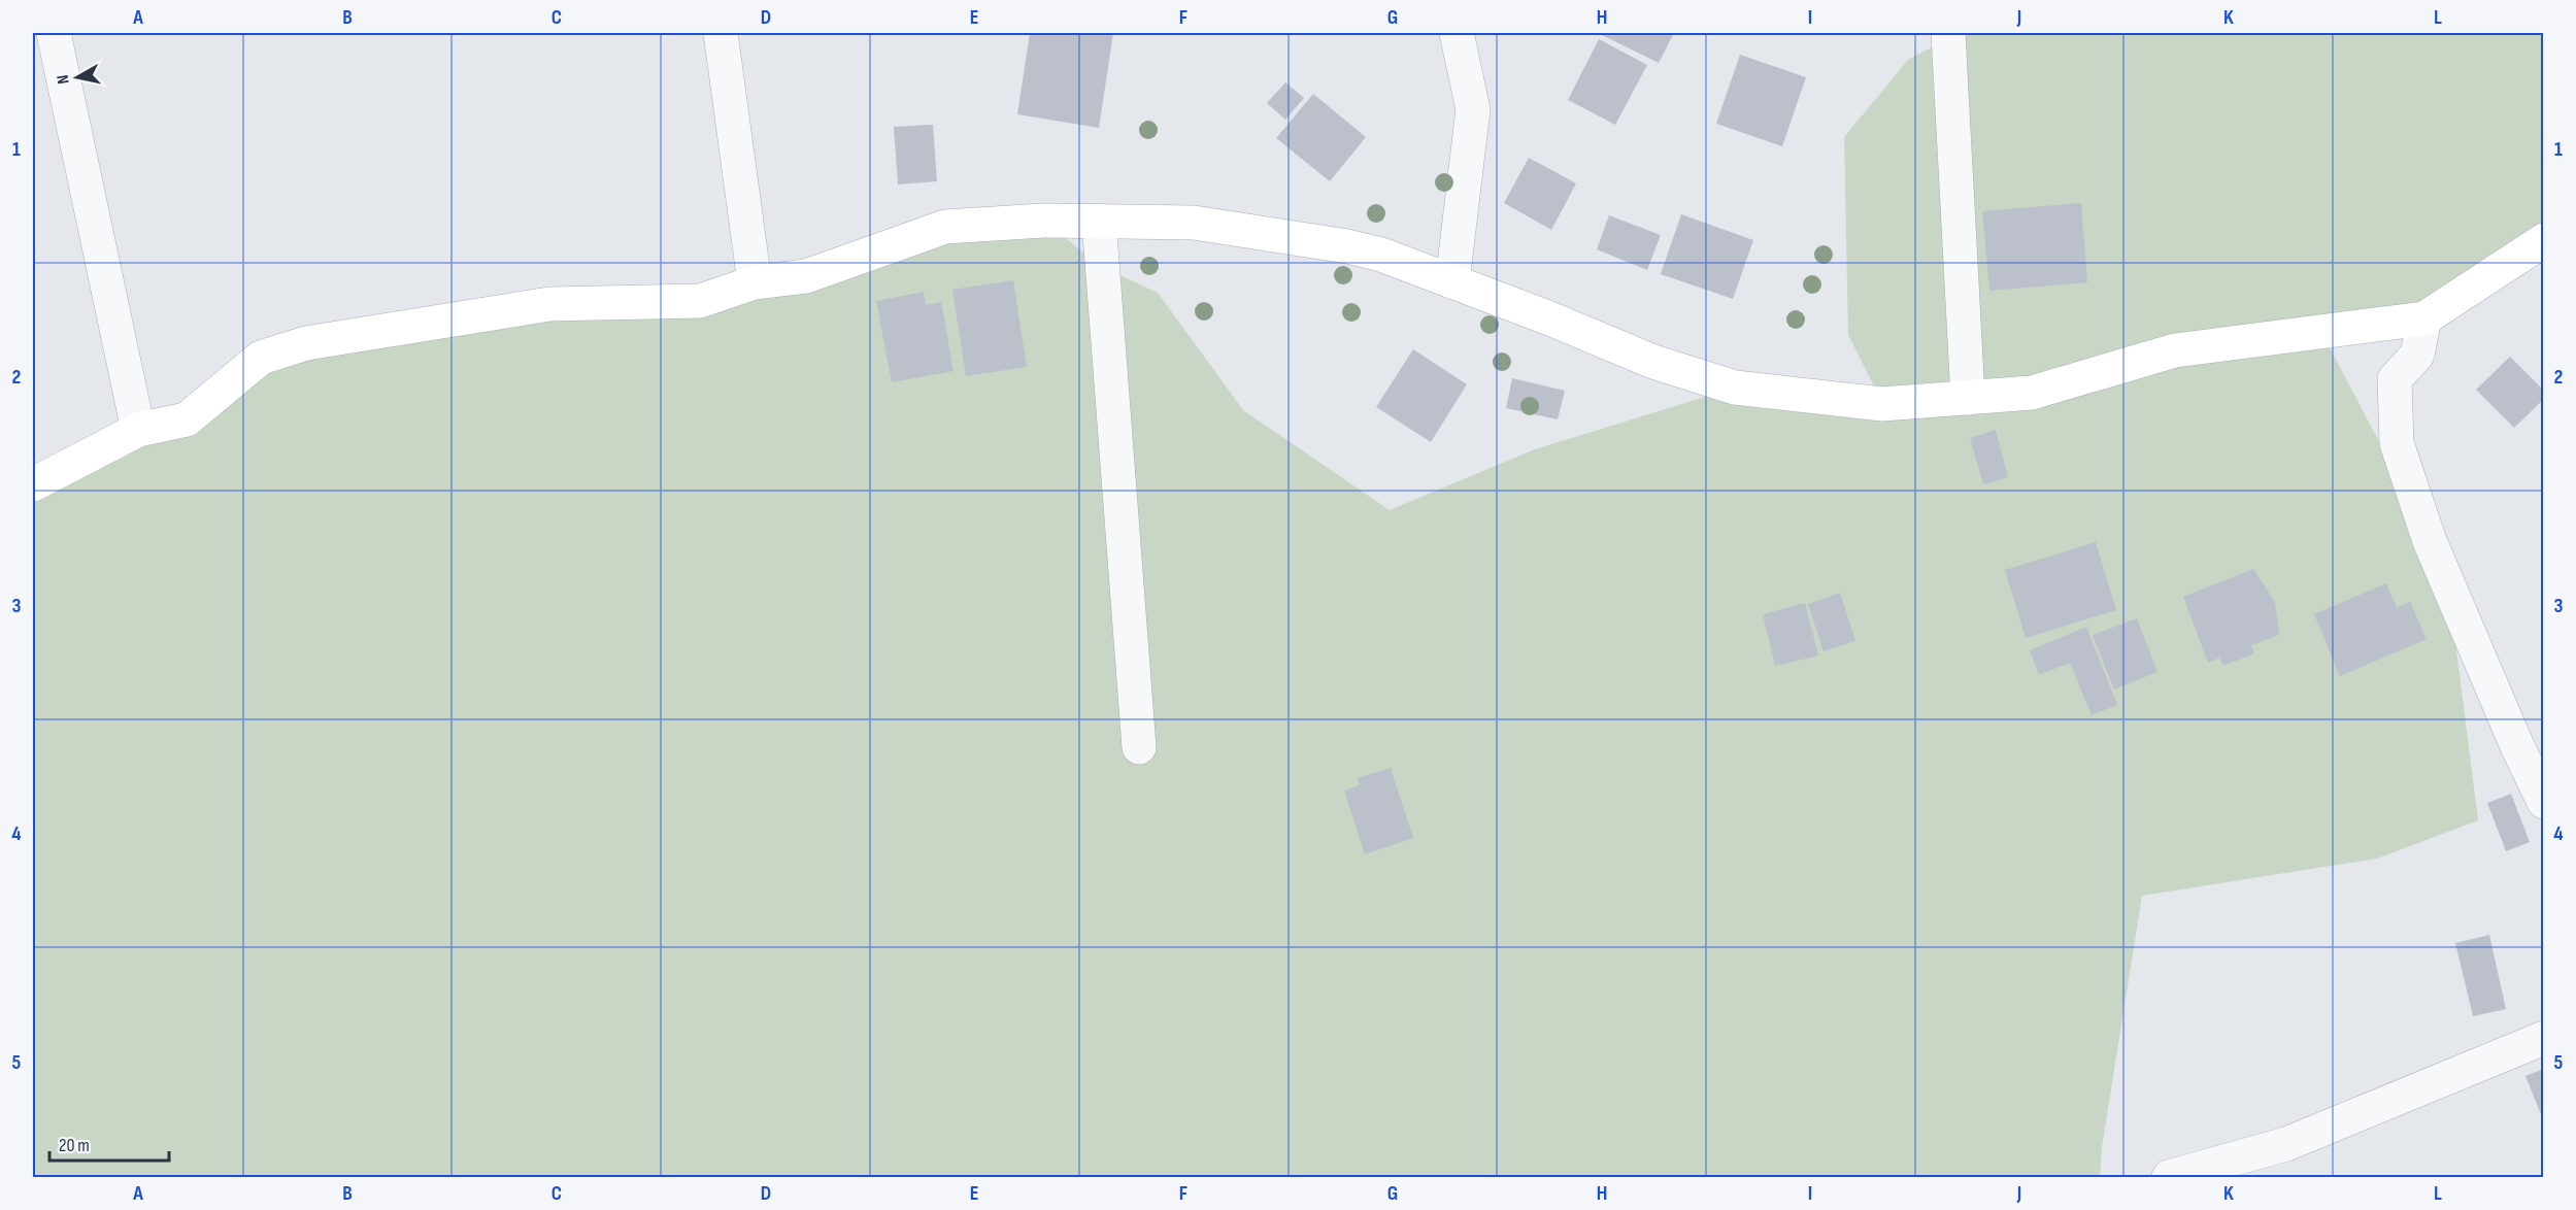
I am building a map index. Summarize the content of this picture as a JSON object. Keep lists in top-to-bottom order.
{
  "scale_bar": "20 m",
  "north": "left",
  "grid": {
    "columns": [
      "A",
      "B",
      "C",
      "D",
      "E",
      "F",
      "G",
      "H",
      "I",
      "J",
      "K",
      "L"
    ],
    "rows": [
      "1",
      "2",
      "3",
      "4",
      "5"
    ]
  }
}
